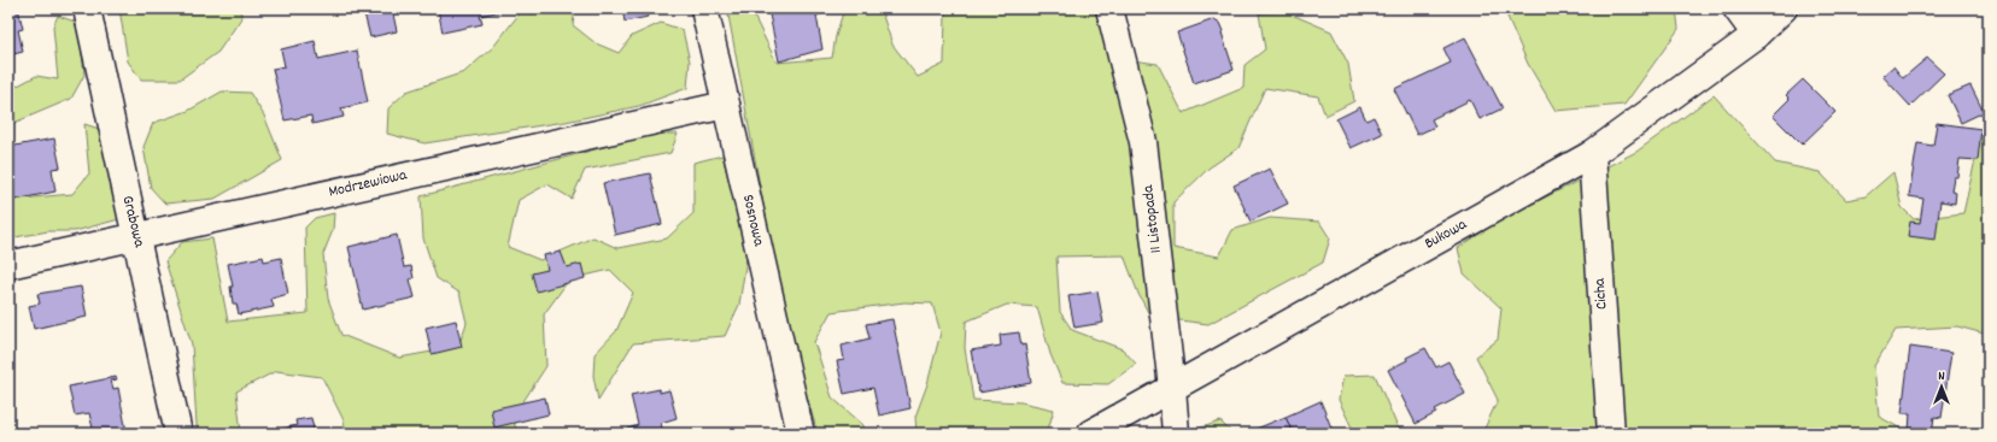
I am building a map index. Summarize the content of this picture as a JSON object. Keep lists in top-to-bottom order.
{
  "streets": {
    "street": [
      "Modrzewiowa",
      "11 Listopada",
      "Sosnowa",
      "Grabowa",
      "Bukowa",
      "Cicha"
    ]
  },
  "crossings": [
    ["Modrzewiowa", "Sosnowa"],
    ["Modrzewiowa", "Grabowa"],
    ["11 Listopada", "Bukowa"],
    ["Bukowa", "Cicha"]
  ],
  "north": "top"
}
